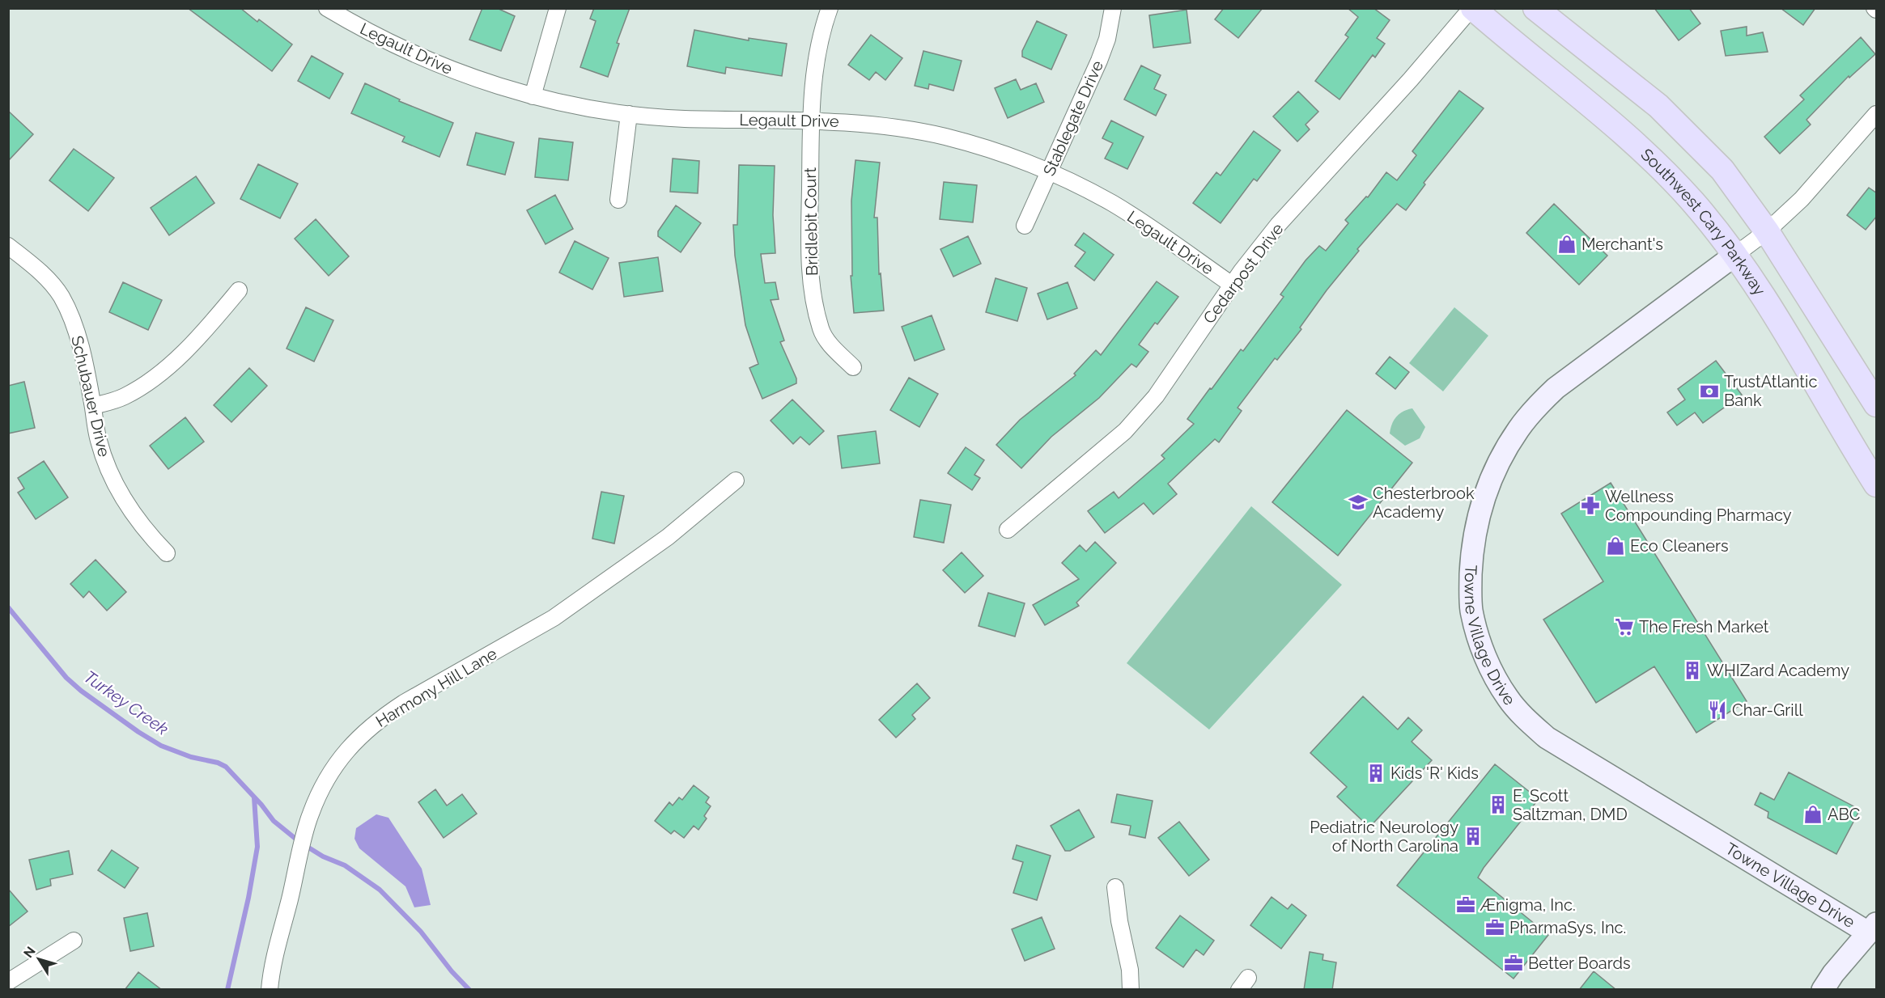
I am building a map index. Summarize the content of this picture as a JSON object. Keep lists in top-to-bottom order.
{
  "streets": {
    "main road": ["Southwest Cary Parkway"],
    "street": [
      "Legault Drive",
      "Stablegate Drive",
      "Bridlebit Court",
      "Cedarpost Drive",
      "Schubauer Drive",
      "Towne Village Drive",
      "Harmony Hill Lane"
    ]
  },
  "crossings": [
    ["Legault Drive", "Stablegate Drive"],
    ["Legault Drive", "Bridlebit Court"],
    ["Legault Drive", "Cedarpost Drive"],
    ["Southwest Cary Parkway", "Cedarpost Drive"],
    ["Southwest Cary Parkway", "Towne Village Drive"]
  ],
  "water": ["Turkey Creek"],
  "places": {
    "shop": ["Merchant's", "Eco Cleaners", "ABC"],
    "bank": ["TrustAtlantic Bank"],
    "school or university": ["Chesterbrook Academy"],
    "pharmacy": ["Wellness Compounding Pharmacy"],
    "supermarket": ["The Fresh Market"],
    "building": [
      "WHIZard Academy",
      "Kids 'R' Kids",
      "E. Scott Saltzman, DMD",
      "Pediatric Neurology of North Carolina"
    ],
    "restaurant": ["Char-Grill"],
    "office": ["Ænigma, Inc.", "PharmaSys, Inc.", "Better Boards"]
  },
  "north": "top left"
}
